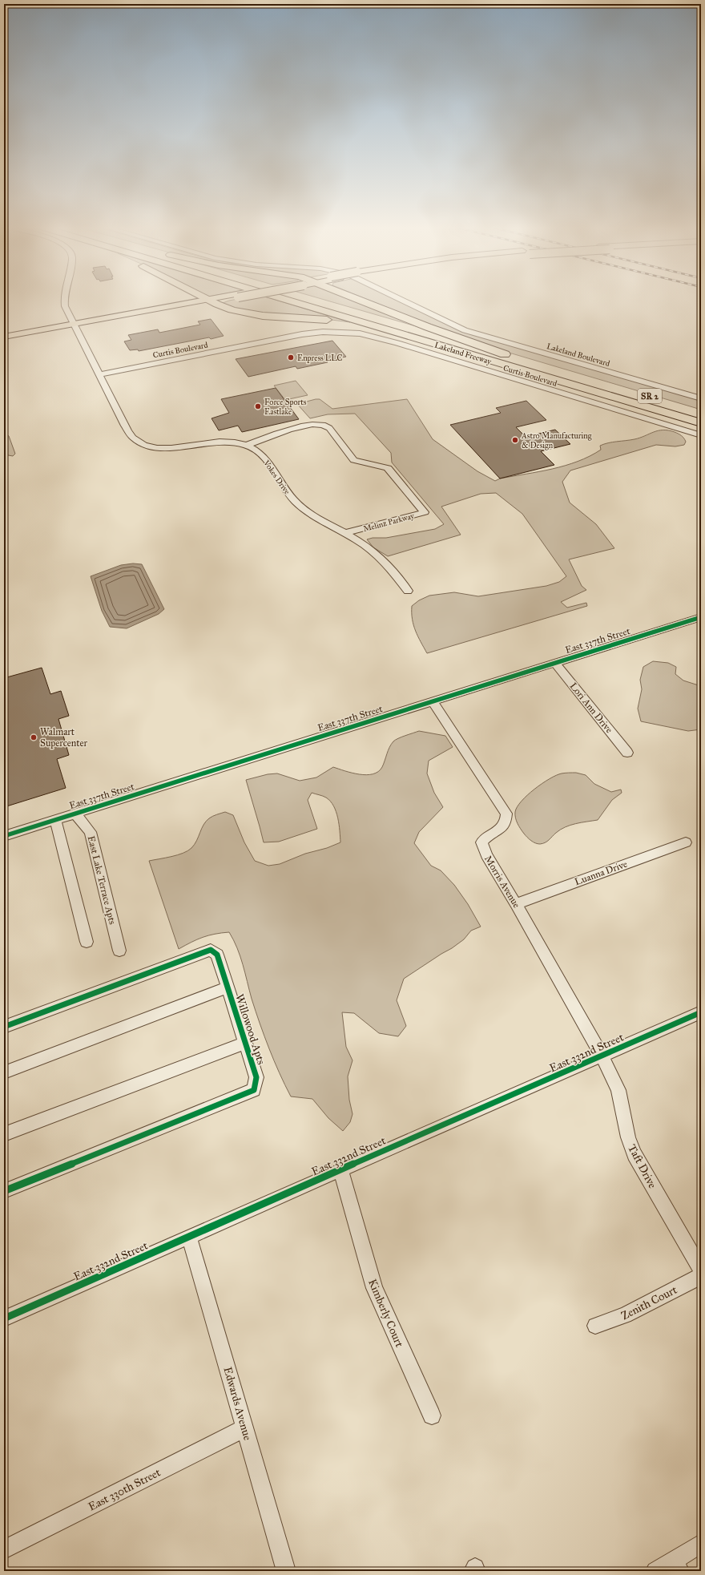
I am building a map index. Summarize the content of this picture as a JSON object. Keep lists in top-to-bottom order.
{
  "streets": {
    "highway": ["Lakeland Freeway", "SR 2"],
    "street": [
      "Curtis Boulevard",
      "Lakeland Boulevard",
      "Vokes Drive",
      "Melinz Parkway",
      "East 337th Street",
      "Lori Ann Drive",
      "Luanna Drive",
      "East Lake Terrace Apts",
      "Morris Avenue",
      "Willowood Apts",
      "East 332nd Street",
      "Taft Drive",
      "Zenith Court",
      "Kimberly Court",
      "Edwards Avenue",
      "East 330th Street"
    ]
  },
  "crossings": [
    ["Curtis Boulevard", "Vokes Drive"],
    ["Vokes Drive", "Melinz Parkway"],
    ["East 337th Street", "Lori Ann Drive"],
    ["East 337th Street", "East Lake Terrace Apts"],
    ["East 337th Street", "Morris Avenue"],
    ["Luanna Drive", "Morris Avenue"],
    ["Morris Avenue", "East 332nd Street"],
    ["Morris Avenue", "Taft Drive"],
    ["East 332nd Street", "Taft Drive"],
    ["East 332nd Street", "Kimberly Court"],
    ["East 332nd Street", "Edwards Avenue"],
    ["Edwards Avenue", "East 330th Street"]
  ],
  "places": [
    "Enpress LLC",
    "Force Sports Eastlake",
    "Astro Manufacturing & Design",
    "Walmart Supercenter"
  ]
}
